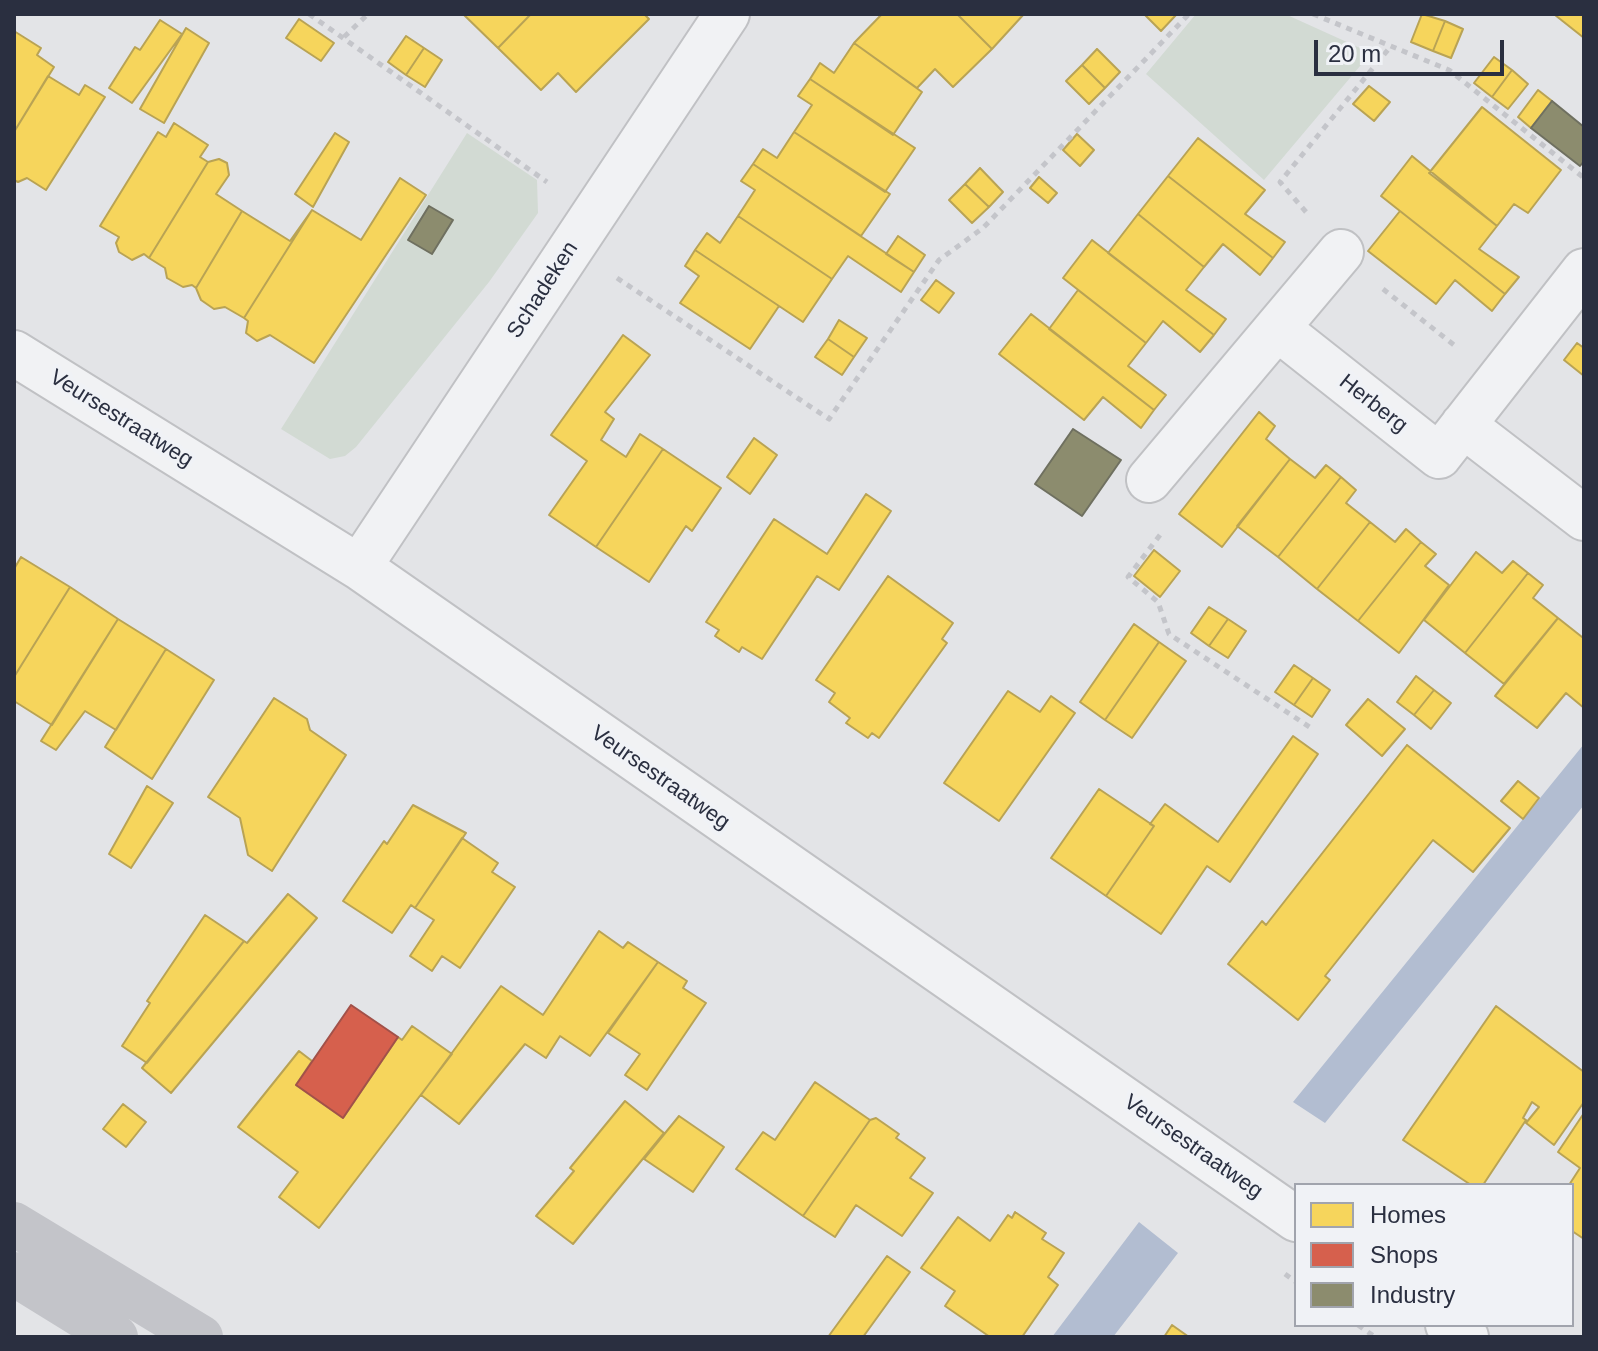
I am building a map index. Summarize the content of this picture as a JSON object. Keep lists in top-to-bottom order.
{
  "streets": {
    "street": ["Schadeken", "Herberg", "Veursestraatweg"]
  },
  "crossings": [
    ["Schadeken", "Veursestraatweg"]
  ],
  "legend": ["Homes", "Shops", "Industry"],
  "scale_bar": "20 m"
}
